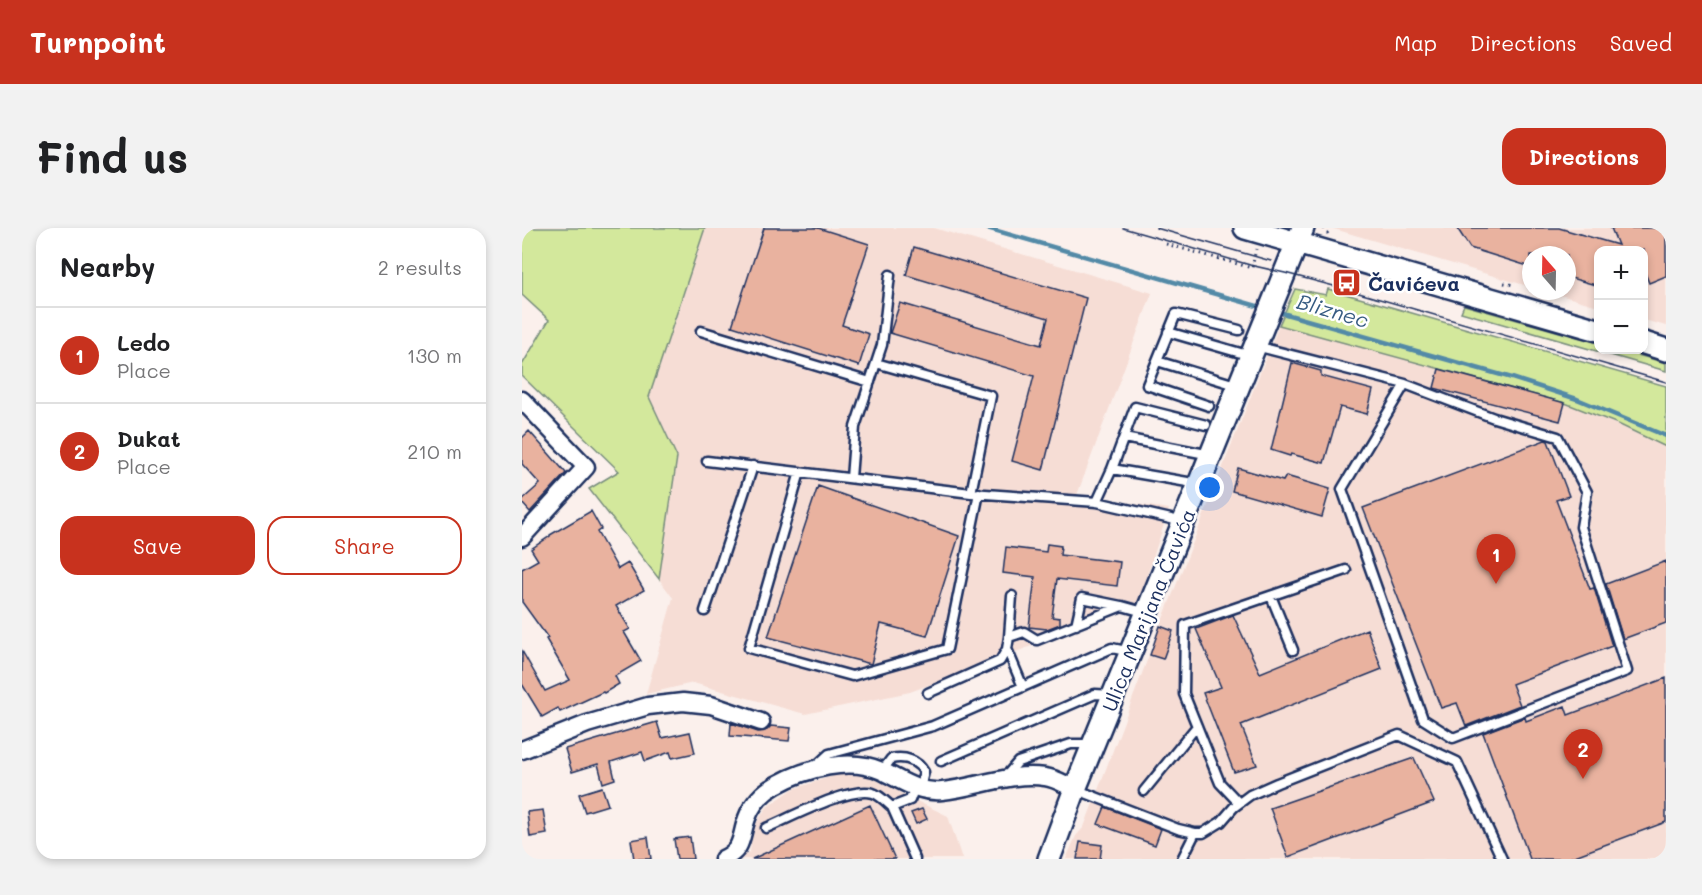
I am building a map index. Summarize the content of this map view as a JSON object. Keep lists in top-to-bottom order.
{
  "streets": {
    "street": ["Ulica Marijana Čavića"]
  },
  "water": ["Bliznec"],
  "places": {
    "bus stop": ["Čavićeva"]
  },
  "north": "top",
  "page": {
    "header": "Turnpoint",
    "nav": ["Map", "Directions", "Saved"],
    "buttons": [
      "Directions",
      ["Save", "Share"]
    ],
    "title": "Find us",
    "heading": ["Nearby", "2 results"],
    "map_buttons": ["+", "−"],
    "list": [
      {
        "mark": "1",
        "name": "Ledo",
        "note": "Place",
        "value": "130 m"
      },
      {
        "mark": "2",
        "name": "Dukat",
        "note": "Place",
        "value": "210 m"
      }
    ],
    "pins": ["1", "2"]
  }
}
